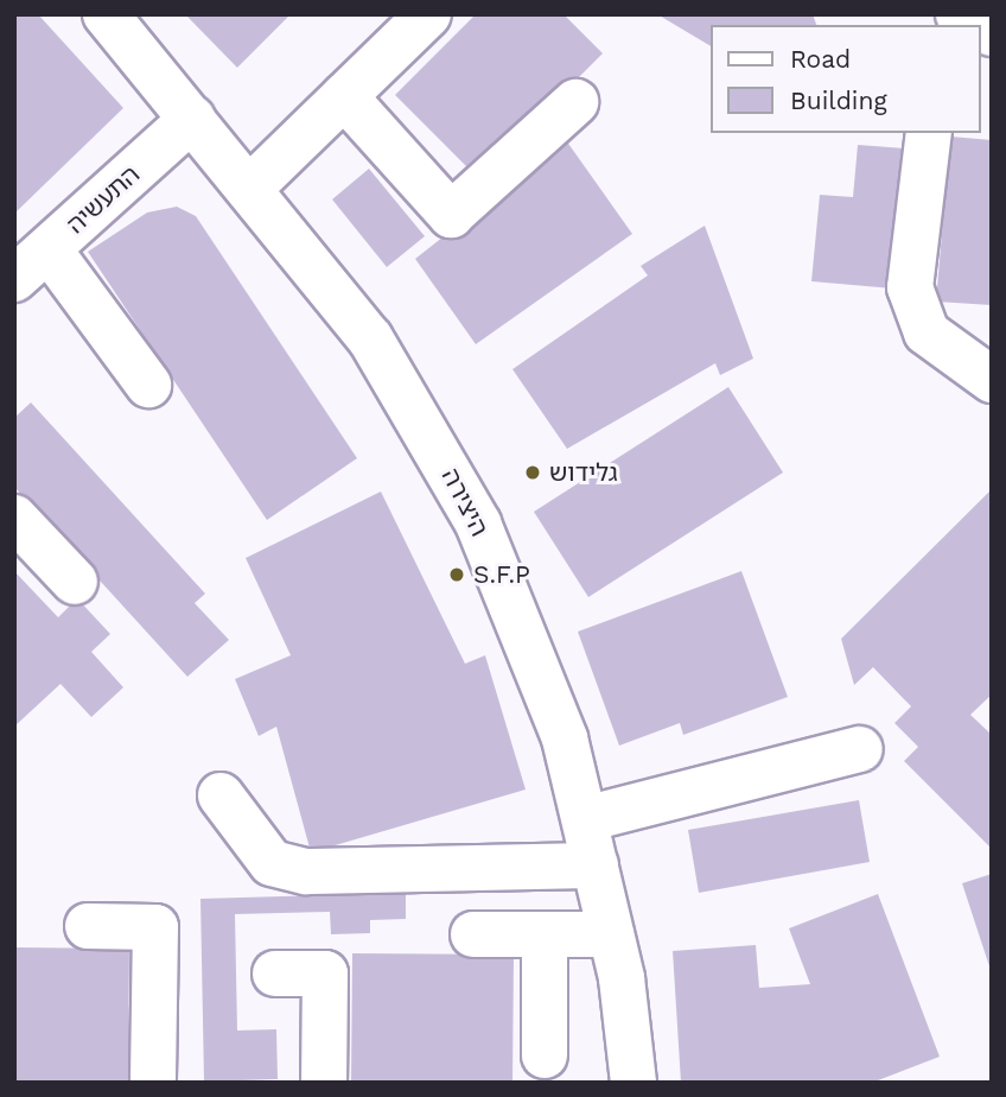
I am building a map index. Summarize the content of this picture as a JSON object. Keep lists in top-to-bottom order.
{
  "streets": {
    "street": ["התעשיה", "היצירה"]
  },
  "crossings": [
    ["התעשיה", "היצירה"]
  ],
  "places": ["גלידוש", "S.F.P"],
  "legend": ["Road", "Building"]
}
